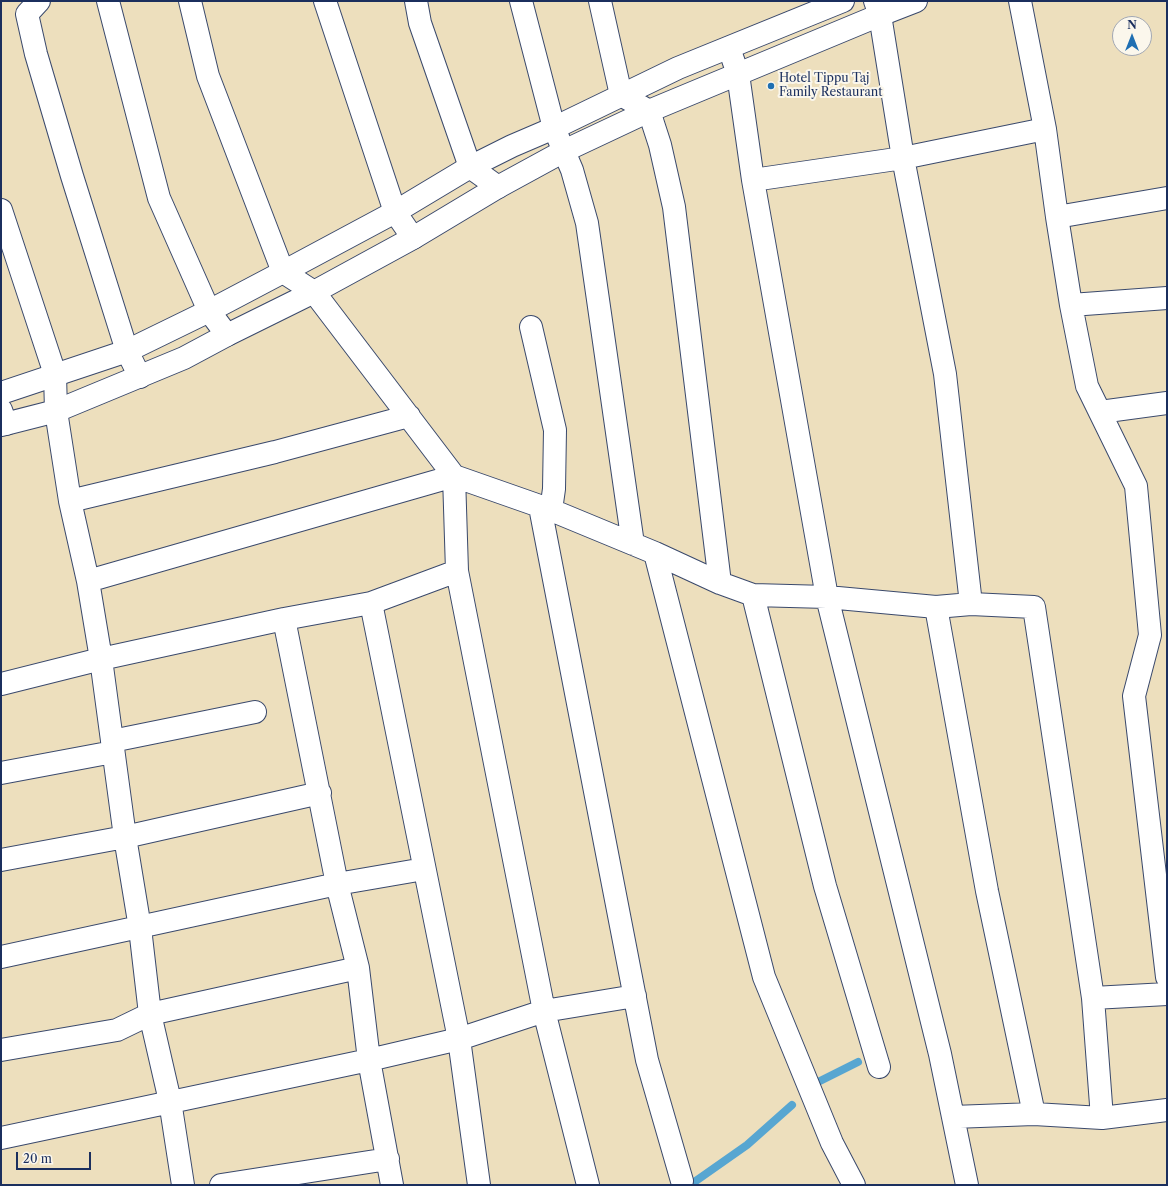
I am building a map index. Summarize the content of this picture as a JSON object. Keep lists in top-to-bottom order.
{
  "places": ["Hotel Tippu Taj Family Restaurant"],
  "scale_bar": "20 m",
  "north": "top"
}
